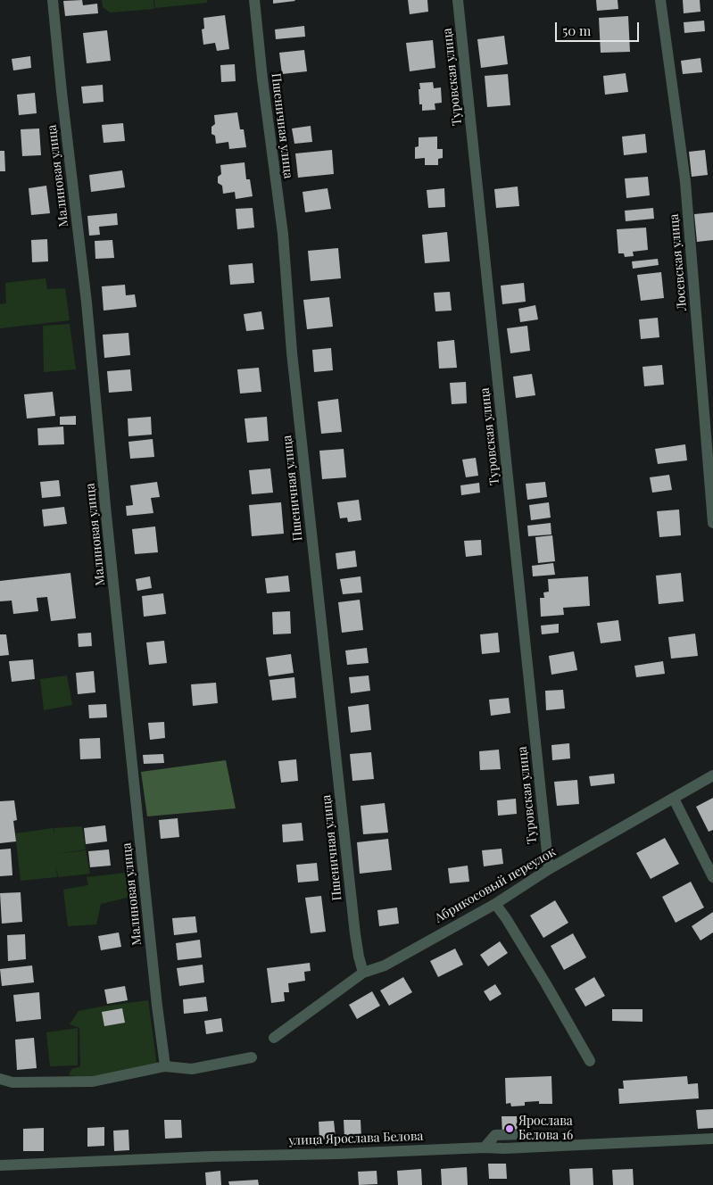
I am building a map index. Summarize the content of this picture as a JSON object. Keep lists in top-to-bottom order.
{
  "streets": {
    "street": [
      "Туровская улица",
      "Пшеничная улица",
      "Малиновая улица",
      "Лосевская улица",
      "Абрикосовый переулок",
      "улица Ярослава Белова"
    ]
  },
  "crossings": [
    ["Туровская улица", "Абрикосовый переулок"],
    ["Пшеничная улица", "Абрикосовый переулок"]
  ],
  "places": ["Ярослава Белова 16"],
  "scale_bar": "50 m"
}
